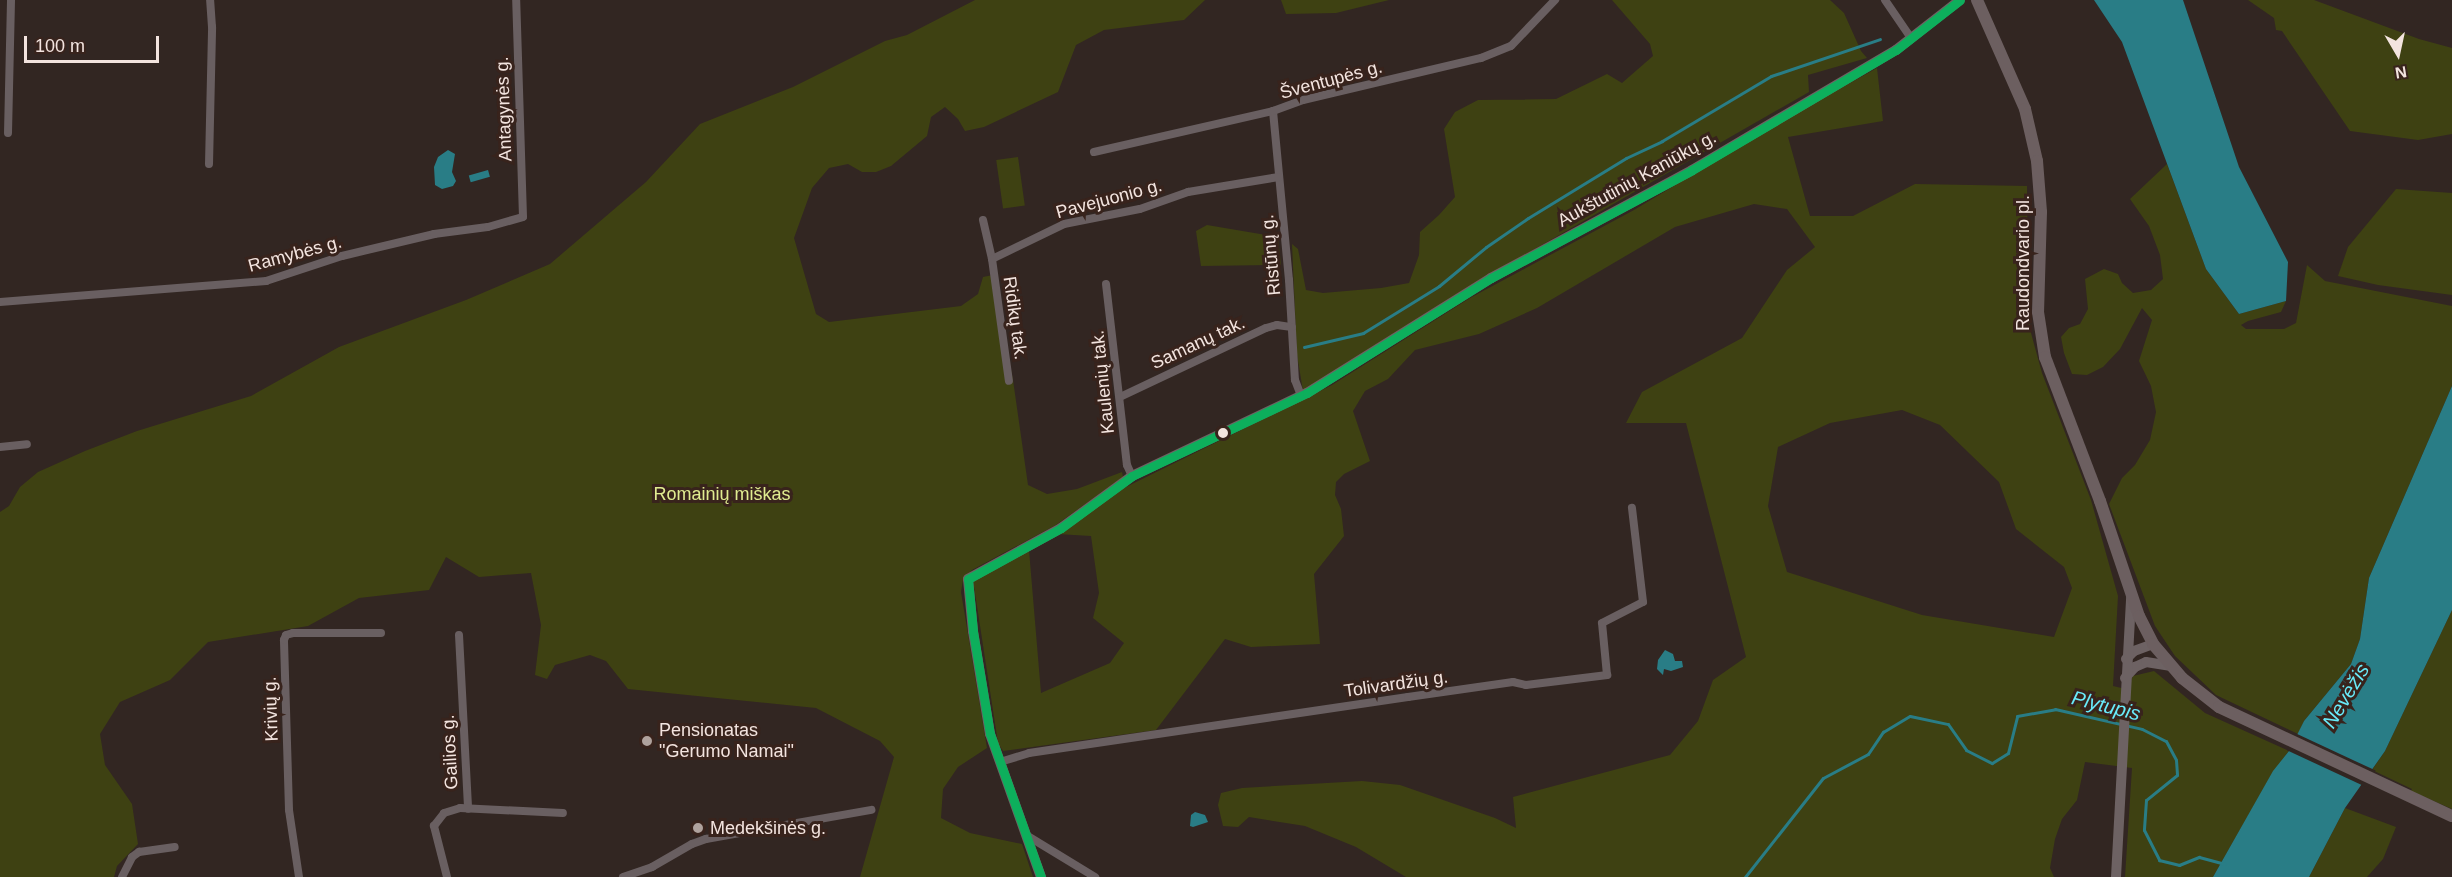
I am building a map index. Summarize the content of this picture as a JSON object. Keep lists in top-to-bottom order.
{
  "streets": {
    "main road": ["Raudondvario pl."],
    "street": [
      "Šventupės g.",
      "Antagynės g.",
      "Aukštutinių Kaniūkų g.",
      "Pavejuonio g.",
      "Ramybės g.",
      "Ristūnų g.",
      "Ridikų tak.",
      "Samanų tak.",
      "Kaulenių tak.",
      "Tolivardžių g.",
      "Krivių g.",
      "Gailios g."
    ]
  },
  "crossings": [
    ["Šventupės g.", "Ristūnų g."],
    ["Antagynės g.", "Ramybės g."],
    ["Aukštutinių Kaniūkų g.", "Ristūnų g."],
    ["Aukštutinių Kaniūkų g.", "Kaulenių tak."],
    ["Aukštutinių Kaniūkų g.", "Tolivardžių g."],
    ["Pavejuonio g.", "Ristūnų g."],
    ["Pavejuonio g.", "Ridikų tak."],
    ["Ristūnų g.", "Samanų tak."],
    ["Samanų tak.", "Kaulenių tak."]
  ],
  "water": ["Nevėžis", "Plytupis"],
  "parks": ["Romainių miškas"],
  "places": ["Pensionatas \"Gerumo Namai\"", "Medekšinės g."],
  "scale_bar": "100 m",
  "north": "bottom"
}
